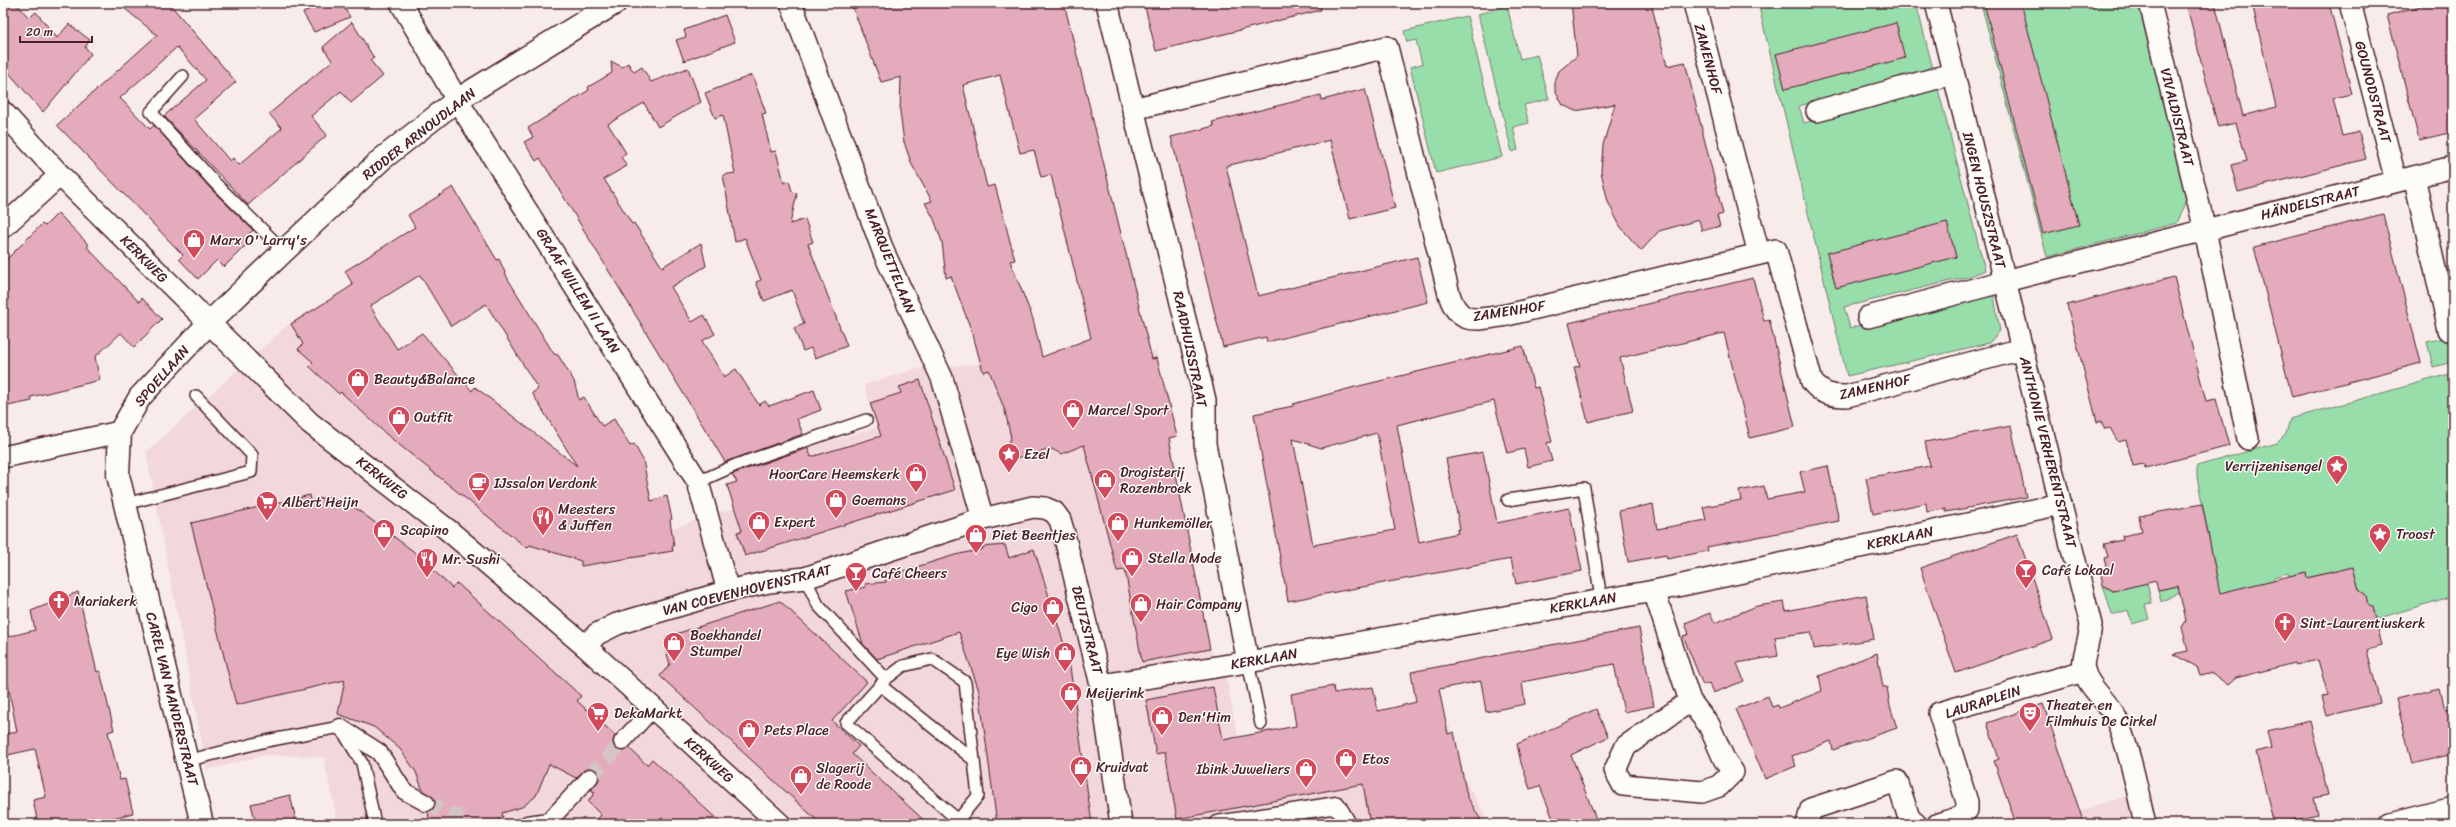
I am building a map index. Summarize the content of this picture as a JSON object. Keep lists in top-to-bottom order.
{
  "streets": {
    "street": [
      "ZAMENHOF",
      "GOUNODSTRAAT",
      "VIVALDISTRAAT",
      "RIDDER ARNOUDLAAN",
      "INGEN HOUSZSTRAAT",
      "HÄNDELSTRAAT",
      "KERKWEG",
      "MARQUETTELAAN",
      "GRAAF WILLEM II LAAN",
      "RAADHUISSTRAAT",
      "SPOELLAAN",
      "ANTHONIE VERHERENTSTRAAT",
      "KERKLAAN",
      "VAN COEVENHOVENSTRAAT",
      "DEUTZSTRAAT",
      "CAREL VAN MANDERSTRAAT",
      "LAURAPLEIN"
    ]
  },
  "crossings": [
    ["ZAMENHOF", "RAADHUISSTRAAT"],
    ["ZAMENHOF", "ANTHONIE VERHERENTSTRAAT"],
    ["GOUNODSTRAAT", "HÄNDELSTRAAT"],
    ["VIVALDISTRAAT", "HÄNDELSTRAAT"],
    ["RIDDER ARNOUDLAAN", "KERKWEG"],
    ["RIDDER ARNOUDLAAN", "GRAAF WILLEM II LAAN"],
    ["RIDDER ARNOUDLAAN", "SPOELLAAN"],
    ["INGEN HOUSZSTRAAT", "HÄNDELSTRAAT"],
    ["INGEN HOUSZSTRAAT", "ANTHONIE VERHERENTSTRAAT"],
    ["HÄNDELSTRAAT", "ANTHONIE VERHERENTSTRAAT"],
    ["KERKWEG", "SPOELLAAN"],
    ["KERKWEG", "VAN COEVENHOVENSTRAAT"],
    ["MARQUETTELAAN", "VAN COEVENHOVENSTRAAT"],
    ["MARQUETTELAAN", "DEUTZSTRAAT"],
    ["GRAAF WILLEM II LAAN", "VAN COEVENHOVENSTRAAT"],
    ["RAADHUISSTRAAT", "KERKLAAN"],
    ["SPOELLAAN", "CAREL VAN MANDERSTRAAT"],
    ["ANTHONIE VERHERENTSTRAAT", "KERKLAAN"],
    ["ANTHONIE VERHERENTSTRAAT", "LAURAPLEIN"],
    ["KERKLAAN", "DEUTZSTRAAT"],
    ["VAN COEVENHOVENSTRAAT", "DEUTZSTRAAT"]
  ],
  "places": {
    "shop": [
      "Marx O' Larry's",
      "Beauty&Balance",
      "Marcel Sport",
      "Outfit",
      "HoorCare Heemskerk",
      "Drogisterij Rozenbroek",
      "Goemans",
      "Expert",
      "Hunkemöller",
      "Scapino",
      "Piet Beentjes",
      "Stella Mode",
      "Hair Company",
      "Cigo",
      "Boekhandel Stumpel",
      "Eye Wish",
      "Meijerink",
      "Den'Him",
      "Pets Place",
      "Etos",
      "Kruidvat",
      "Ibink Juweliers",
      "Slagerij de Roode"
    ],
    "place": ["Ezel", "Verrijzenisengel", "Troost"],
    "cafe": ["IJssalon Verdonk"],
    "supermarket": ["Albert Heijn", "DekaMarkt"],
    "restaurant": ["Meesters & Juffen", "Mr. Sushi"],
    "bar": ["Café Lokaal", "Café Cheers"],
    "church": ["Mariakerk", "Sint-Laurentiuskerk"],
    "theatre": ["Theater en Filmhuis De Cirkel"]
  },
  "scale_bar": "20 m"
}
